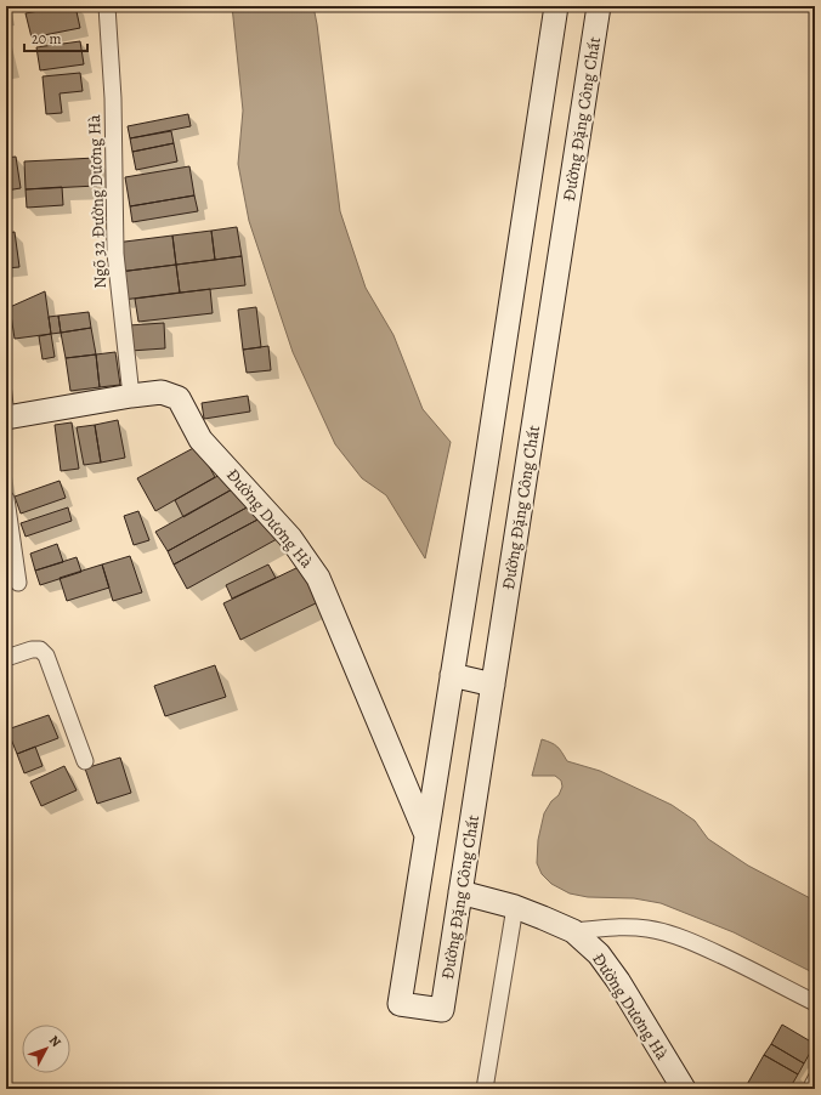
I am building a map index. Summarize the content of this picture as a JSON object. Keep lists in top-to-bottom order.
{
  "streets": {
    "main road": ["Đường Đặng Công Chất", "Đường Dương Hà"],
    "street": ["Ngõ 32 Đường Dương Hà"]
  },
  "crossings": [
    ["Đường Đặng Công Chất", "Đường Dương Hà"],
    ["Ngõ 32 Đường Dương Hà", "Đường Dương Hà"]
  ],
  "scale_bar": "20 m",
  "north": "top right"
}
